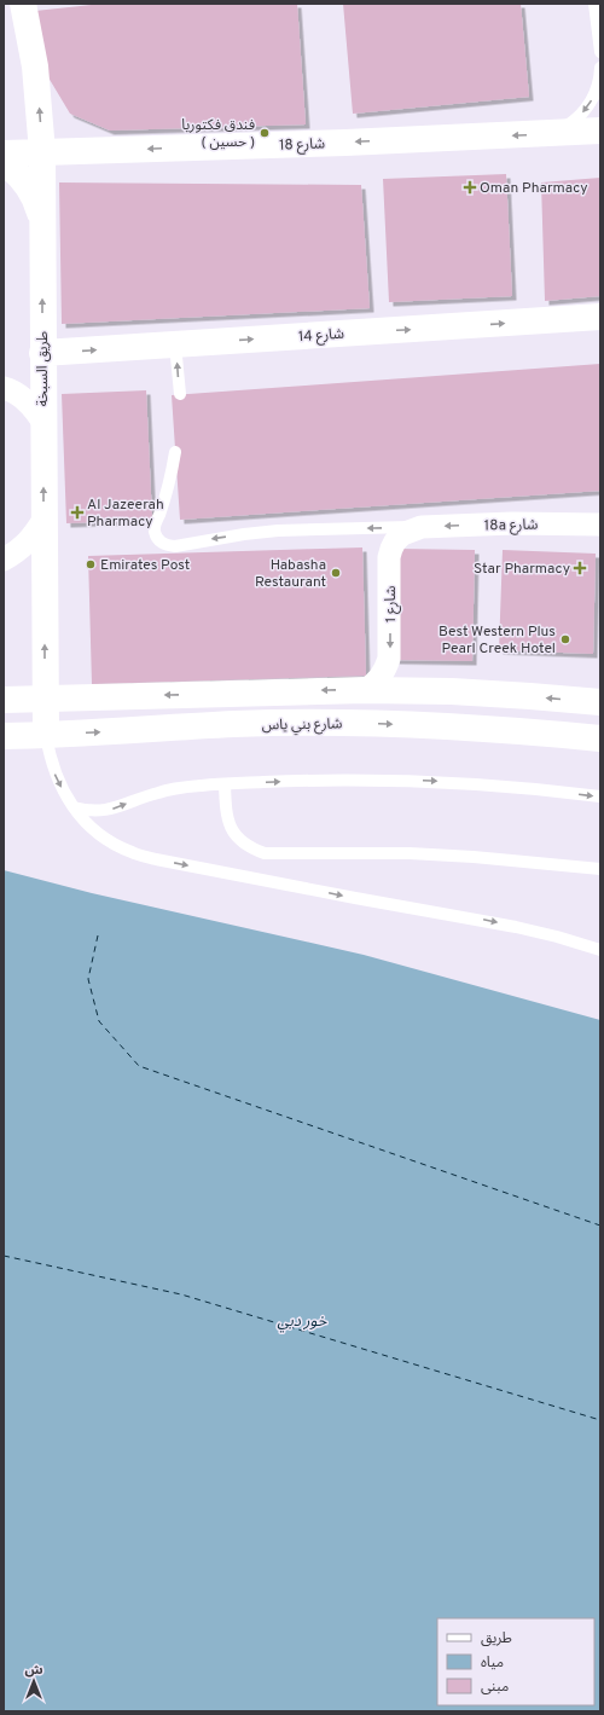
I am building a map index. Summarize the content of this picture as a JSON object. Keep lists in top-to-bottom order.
{
  "streets": {
    "street": [
      "شارع 18",
      "شارع 14",
      "طريق السبخة",
      "18a شارع",
      "شارع 1",
      "شارع بني ياس"
    ]
  },
  "crossings": [
    ["شارع 18", "طريق السبخة"],
    ["شارع 14", "طريق السبخة"],
    ["طريق السبخة", "شارع بني ياس"],
    ["18a شارع", "شارع 1"]
  ],
  "one_way": [
    "شارع 18",
    "شارع 14",
    "طريق السبخة",
    "شارع 1"
  ],
  "water": ["خور دبي"],
  "places": {
    "other": [
      "فندق فكتوريا ( حسين )",
      "Emirates Post",
      "Habasha Restaurant",
      "Best Western Plus Pearl Creek Hotel"
    ],
    "health": ["Oman Pharmacy", "Al Jazeerah Pharmacy", "Star Pharmacy"]
  },
  "legend": ["طريق", "مياه", "مبنى"],
  "north": "top"
}
